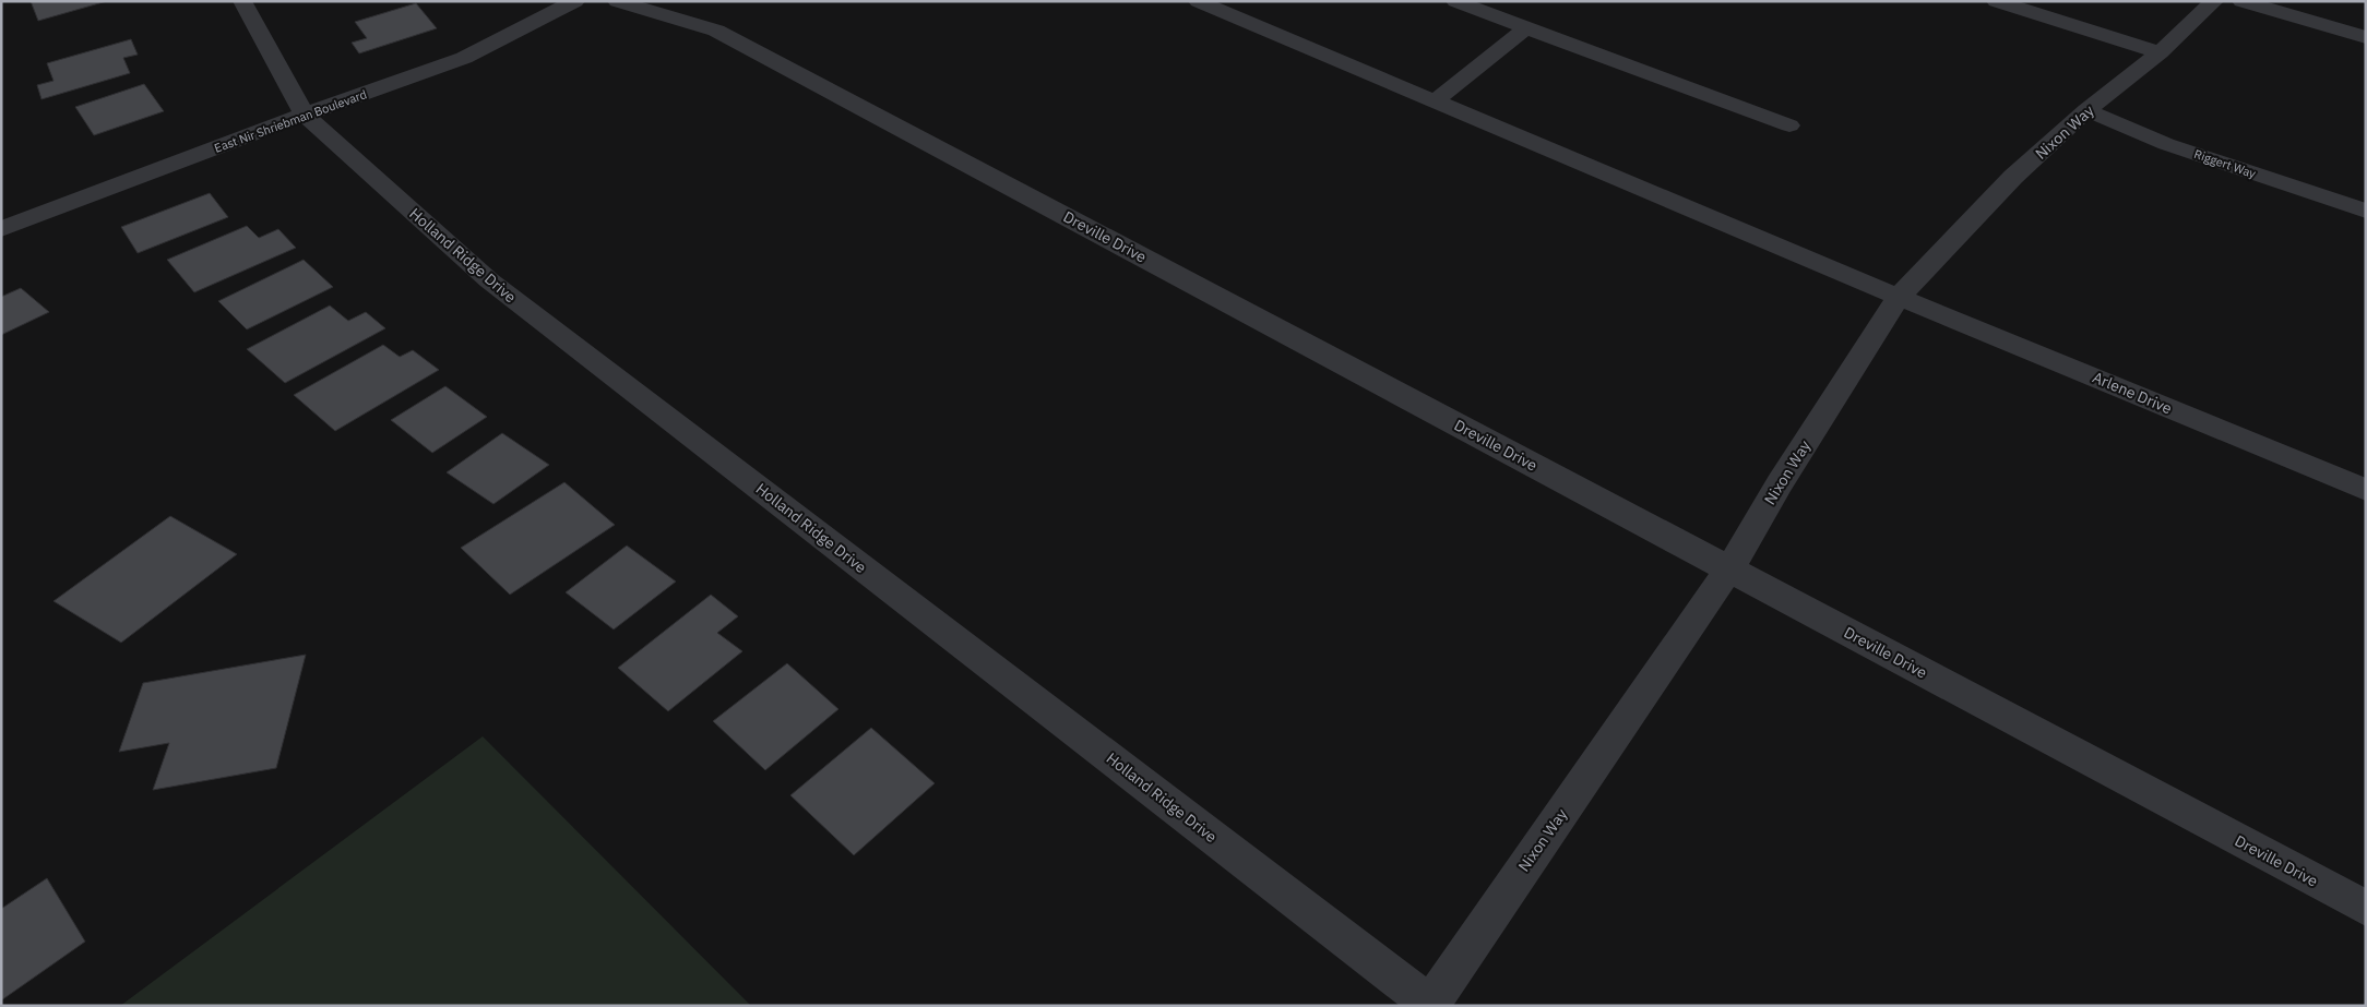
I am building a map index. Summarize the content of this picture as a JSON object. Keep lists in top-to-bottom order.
{
  "streets": {
    "street": [
      "East Nir Shriebman Boulevard",
      "Nixon Way",
      "Riggert Way",
      "Dreville Drive",
      "Holland Ridge Drive",
      "Arlene Drive"
    ]
  },
  "crossings": [
    ["East Nir Shriebman Boulevard", "Holland Ridge Drive"],
    ["Nixon Way", "Riggert Way"],
    ["Nixon Way", "Dreville Drive"],
    ["Nixon Way", "Holland Ridge Drive"],
    ["Nixon Way", "Arlene Drive"]
  ]
}
